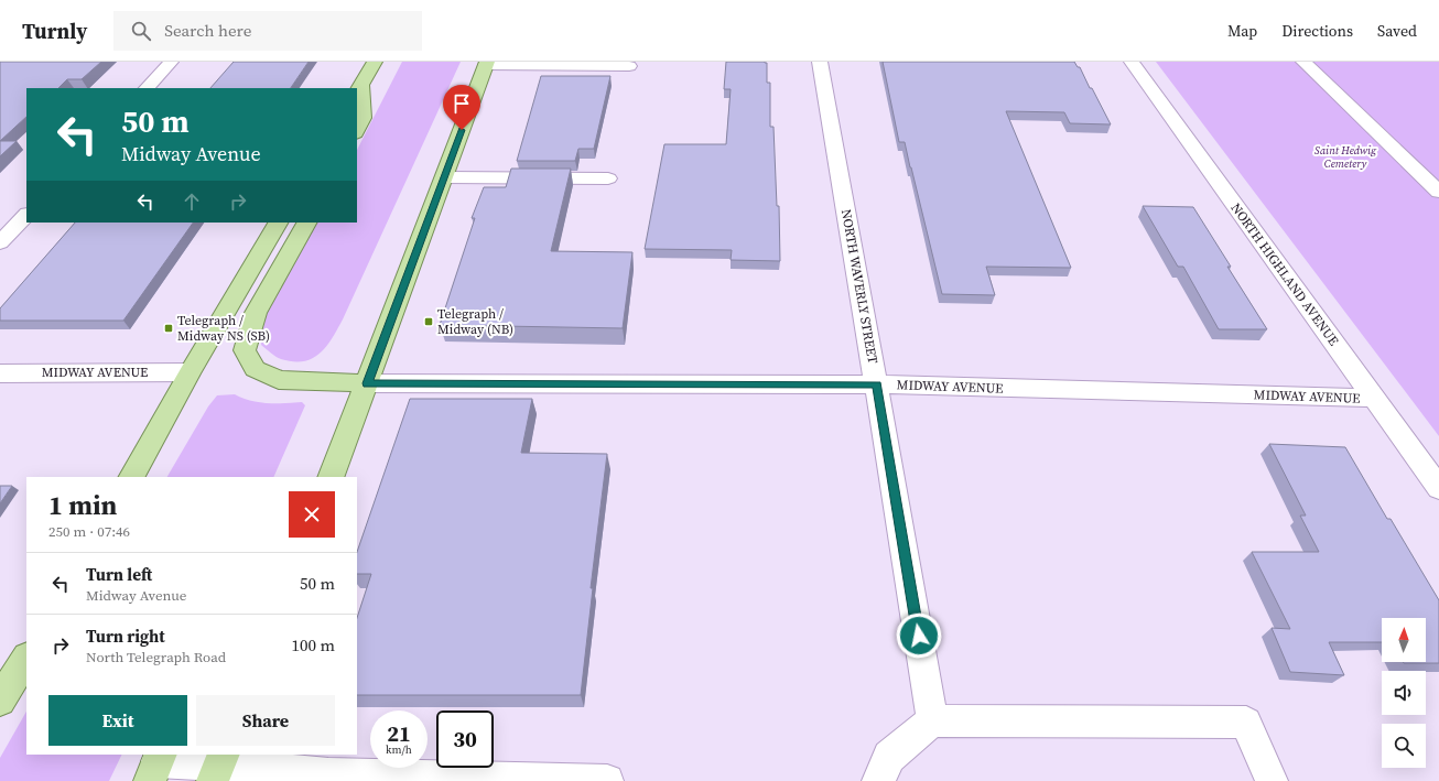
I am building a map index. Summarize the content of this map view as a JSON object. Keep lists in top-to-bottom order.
{
  "streets": {
    "street": ["NORTH HIGHLAND AVENUE", "NORTH WAVERLY STREET", "MIDWAY AVENUE"]
  },
  "crossings": [
    ["NORTH HIGHLAND AVENUE", "MIDWAY AVENUE"],
    ["NORTH WAVERLY STREET", "MIDWAY AVENUE"]
  ],
  "parks": ["Saint Hedwig Cemetery"],
  "places": {
    "transit": ["Telegraph / Midway (NB)", "Telegraph / Midway NS (SB)"]
  },
  "north": "top",
  "page": {
    "header": "Turnly",
    "search": "Search here",
    "nav": ["Map", "Directions", "Saved"],
    "turn": ["50 m", "Midway Avenue"],
    "heading": ["1 min", "250 m · 07:46"],
    "list": [
      {
        "name": "Turn left",
        "note": "Midway Avenue",
        "value": "50 m"
      },
      {
        "name": "Turn right",
        "note": "North Telegraph Road",
        "value": "100 m"
      }
    ],
    "buttons": ["Exit", "Share"],
    "speed": "21 km/h",
    "limit": "30"
  }
}
